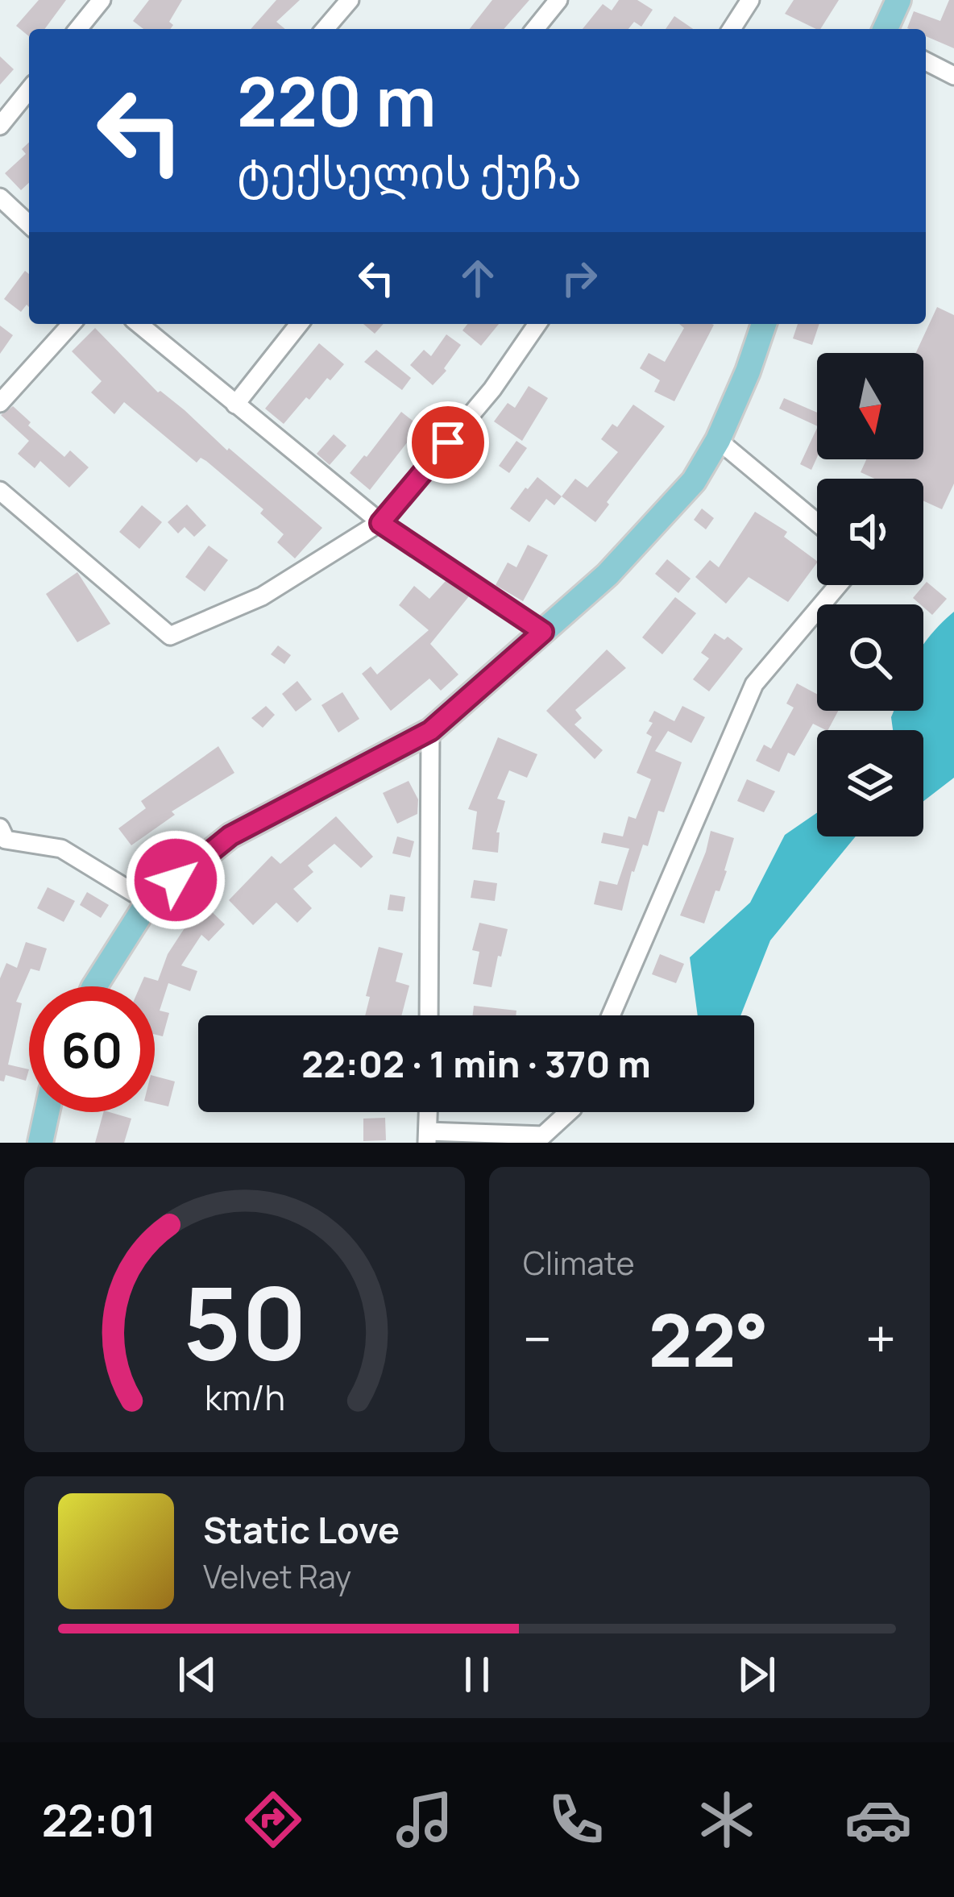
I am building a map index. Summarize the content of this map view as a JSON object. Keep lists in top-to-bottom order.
{
  "north": "bottom",
  "page": {
    "turn": ["220 m", "ტექსელის ქუჩა"],
    "limit": "60",
    "trip": "22:02 · 1 min · 370 m",
    "tile": "Climate",
    "heat": ["−", "22°", "+"],
    "song": ["Static Love", "Velvet Ray"],
    "tabs": "22:01",
    "gauge": ["50", "km/h"]
  }
}
